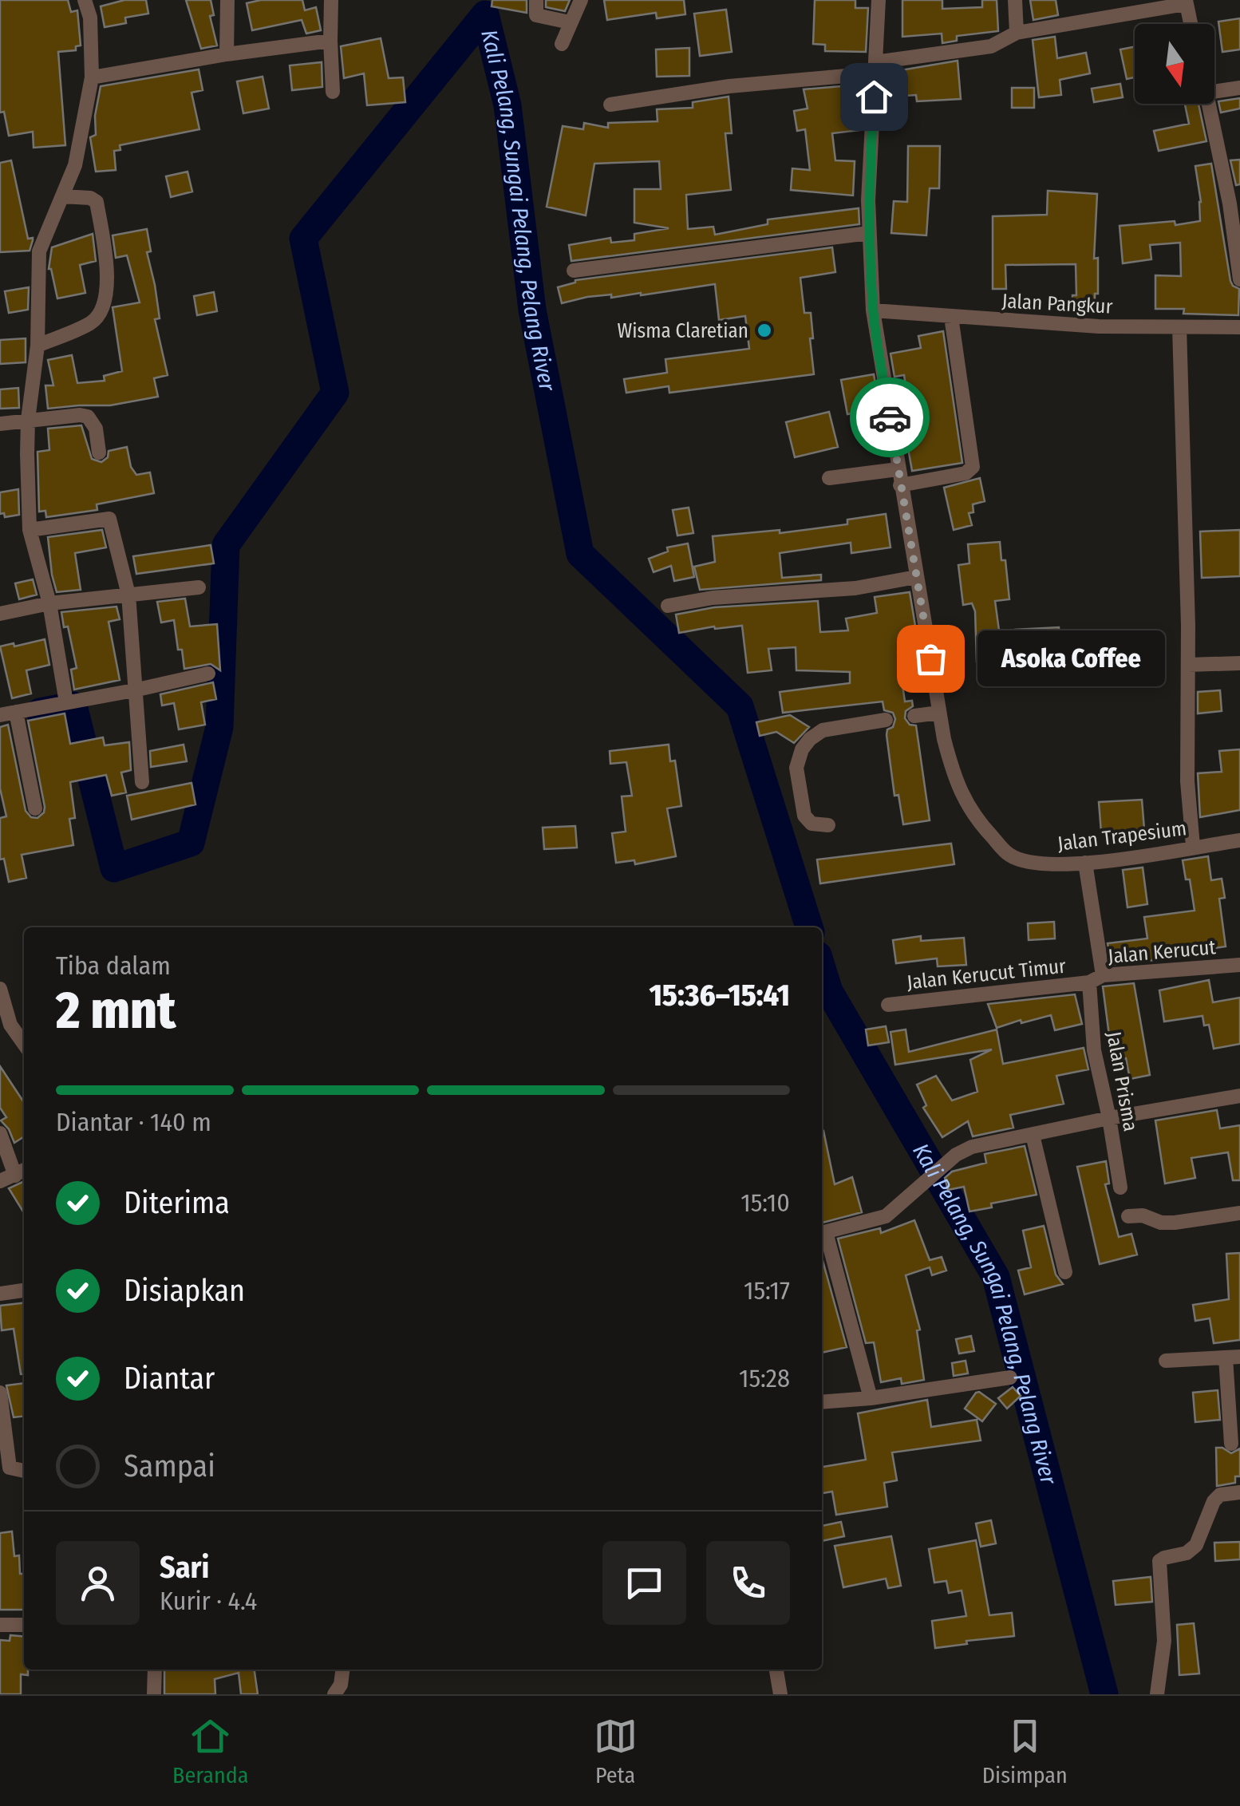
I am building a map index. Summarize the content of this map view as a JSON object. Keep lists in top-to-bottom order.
{
  "streets": {
    "street": [
      "Jalan Pangkur",
      "Jalan Trapesium",
      "Jalan Kerucut",
      "Jalan Kerucut Timur",
      "Jalan Prisma"
    ]
  },
  "crossings": [
    ["Jalan Trapesium", "Jalan Prisma"],
    ["Jalan Kerucut", "Jalan Kerucut Timur"],
    ["Jalan Kerucut", "Jalan Prisma"],
    ["Jalan Kerucut Timur", "Jalan Prisma"]
  ],
  "water": ["Kali Pelang, Sungai Pelang, Pelang River"],
  "places": ["Wisma Claretian", "Asoka Coffee"],
  "north": "bottom",
  "page": {
    "bubble": "Asoka Coffee",
    "heading": ["2 mnt", "Tiba dalam", "15:36–15:41"],
    "panel": ["Sari", "Kurir · 4.4"],
    "bar": "Diantar · 140 m",
    "list": [
      ["Diterima", "15:10"],
      ["Disiapkan", "15:17"],
      ["Diantar", "15:28"],
      "Sampai"
    ],
    "tabs": ["Beranda", "Peta", "Disimpan"]
  }
}
